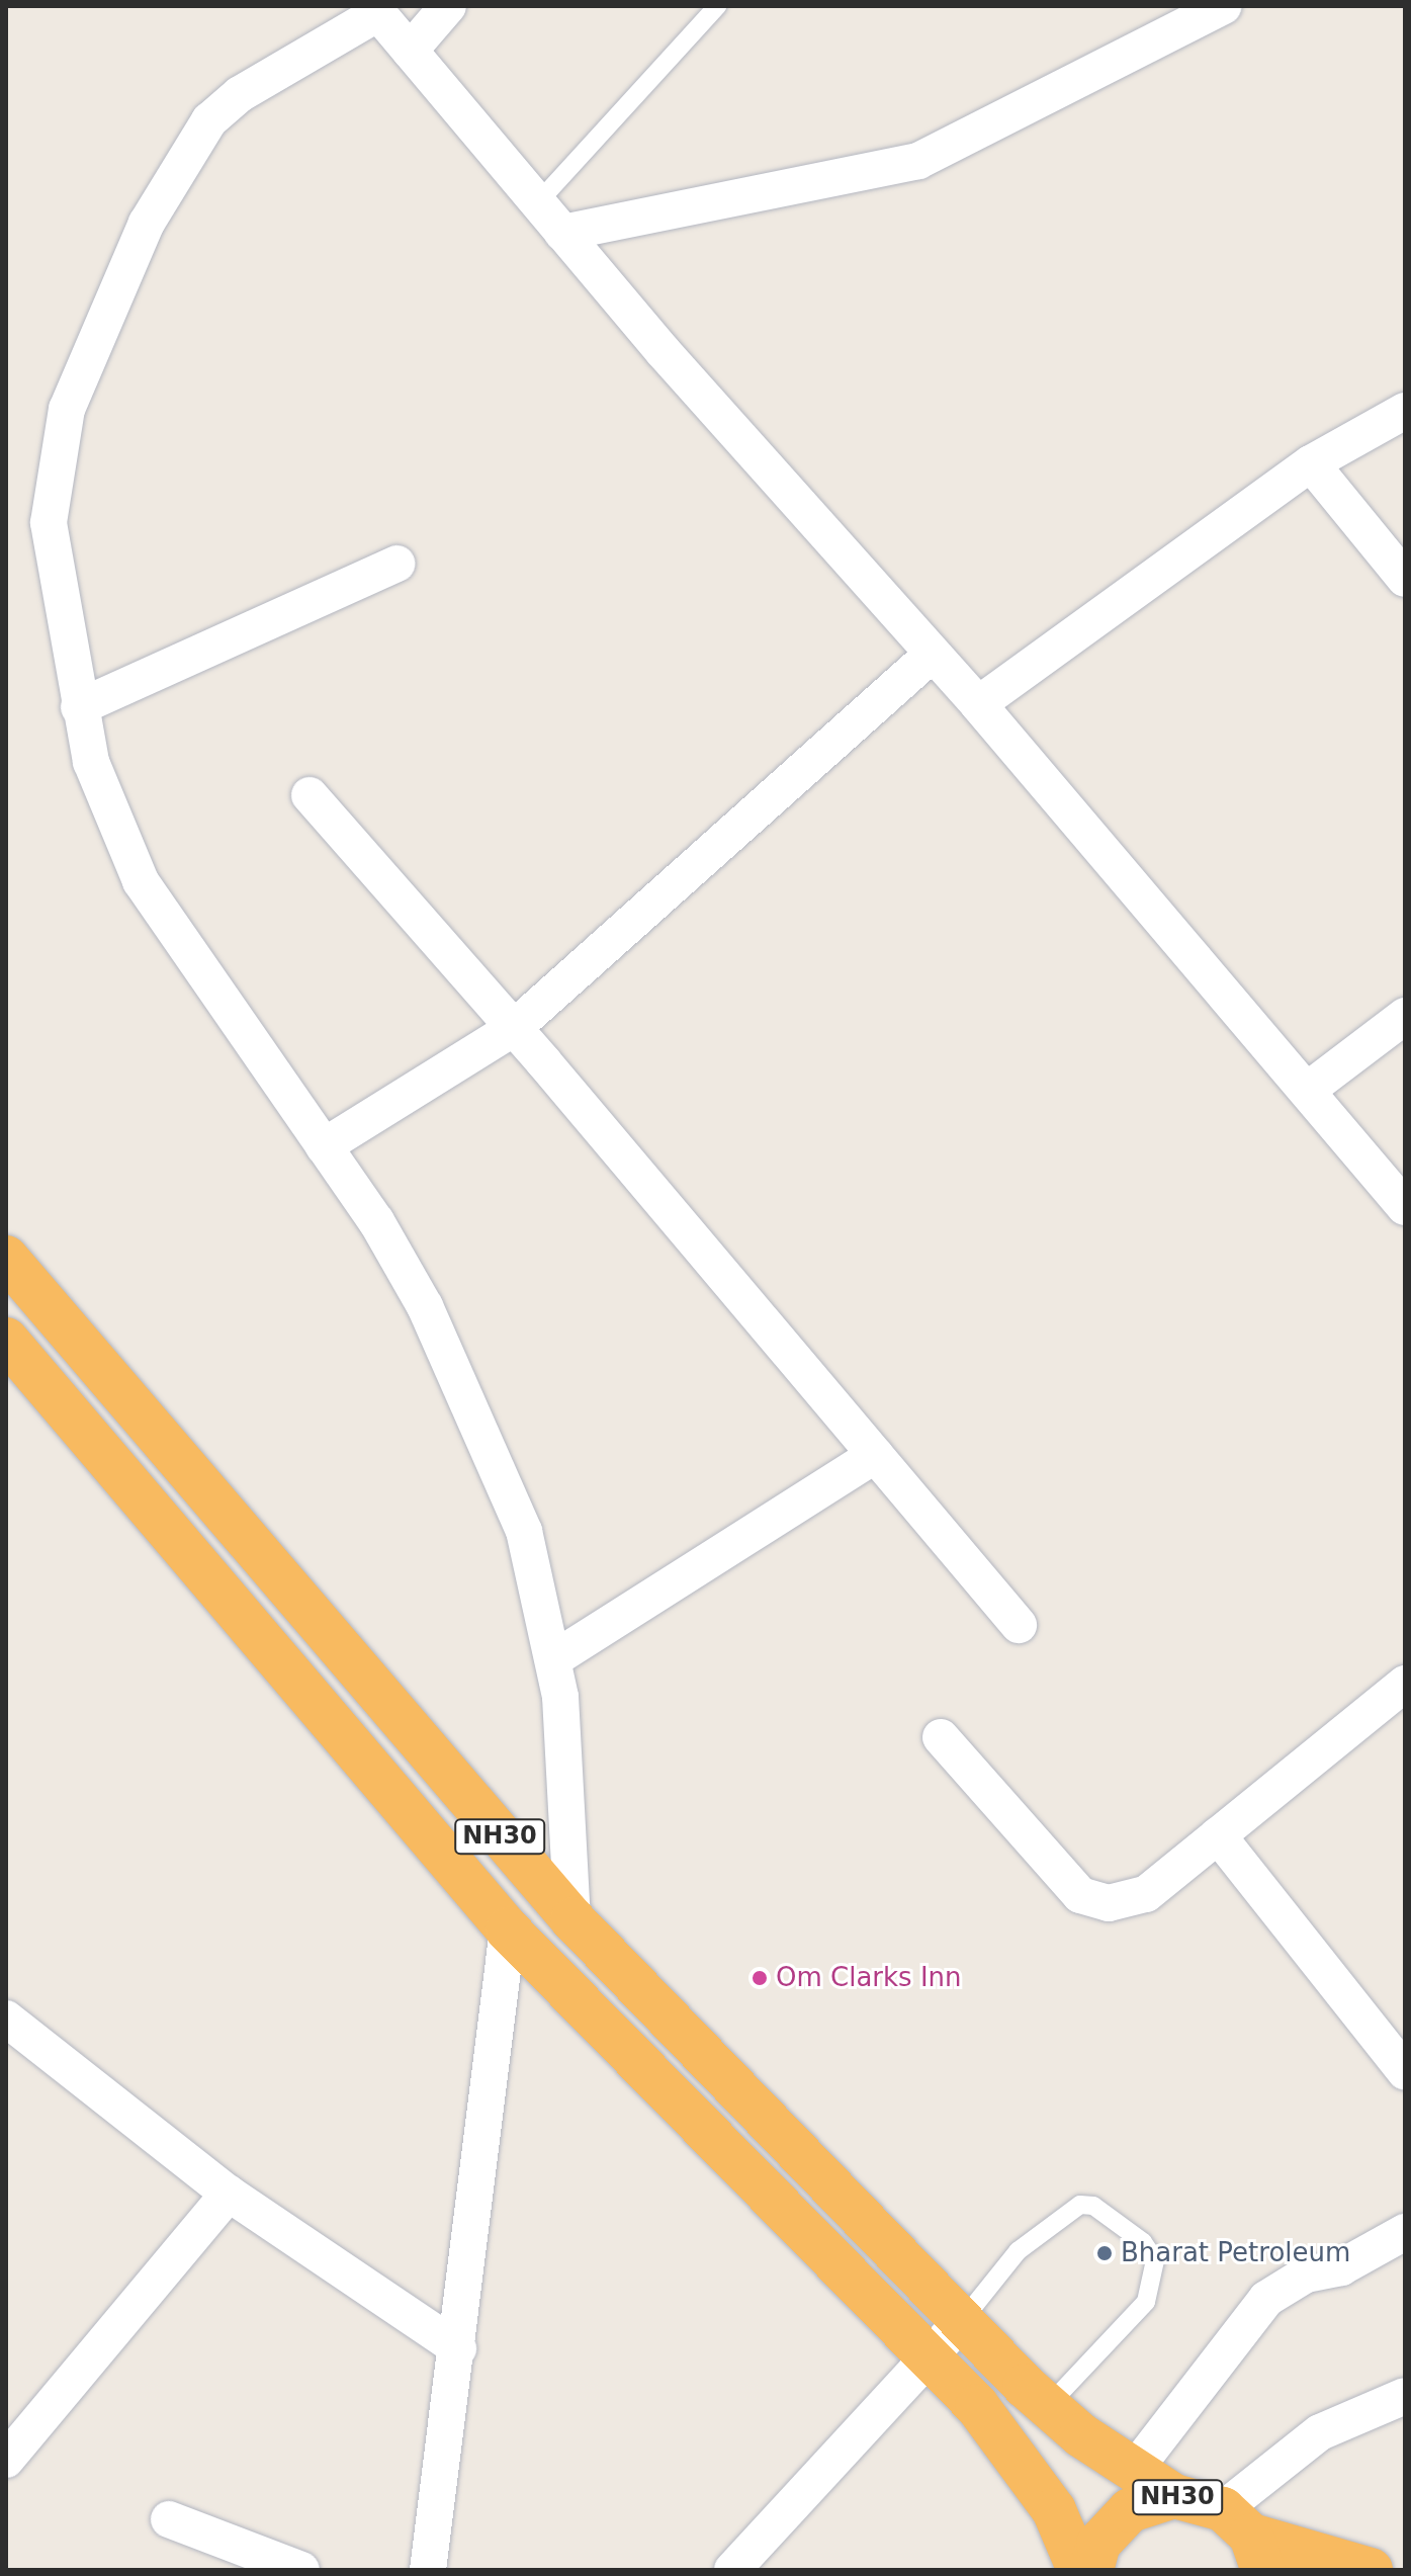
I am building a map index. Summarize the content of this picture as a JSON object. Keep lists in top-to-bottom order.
{
  "streets": {
    "highway": ["NH30"]
  },
  "places": ["Om Clarks Inn", "Bharat Petroleum"]
}
